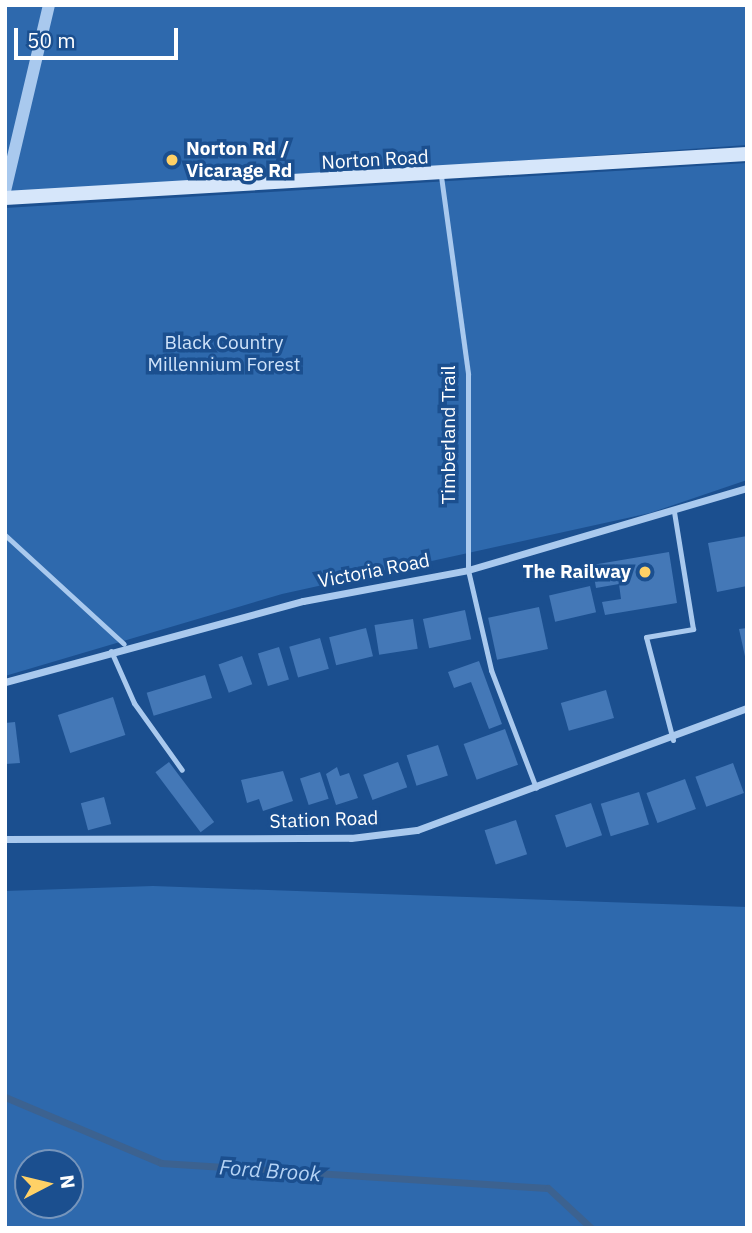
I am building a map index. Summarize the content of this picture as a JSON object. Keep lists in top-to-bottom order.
{
  "streets": {
    "main road": ["Norton Road"],
    "street": ["Victoria Road", "Station Road"],
    "lane": ["Timberland Trail"]
  },
  "crossings": [
    ["Norton Road", "Timberland Trail"],
    ["Timberland Trail", "Victoria Road"],
    ["Timberland Trail", "Station Road"]
  ],
  "water": ["Ford Brook"],
  "parks": ["Black Country Millennium Forest"],
  "places": ["Norton Rd / Vicarage Rd", "The Railway"],
  "scale_bar": "50 m",
  "north": "right"
}
